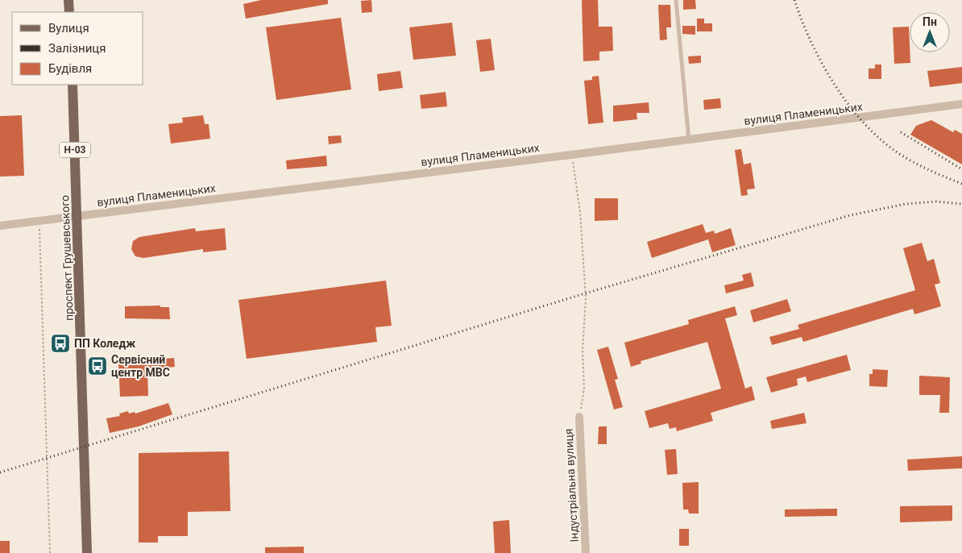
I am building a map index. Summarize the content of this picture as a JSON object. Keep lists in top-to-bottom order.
{
  "streets": {
    "main road": ["Н-03", "проспект Грушевського"],
    "street": ["вулиця Пламеницьких", "Індустріальна вулиця"]
  },
  "crossings": [
    ["вулиця Пламеницьких", "проспект Грушевського"]
  ],
  "places": {
    "bus stop": ["ПП Коледж", "Сервісний центр МВС"]
  },
  "legend": ["Вулиця", "Залізниця", "Будівля"],
  "north": "top"
}
